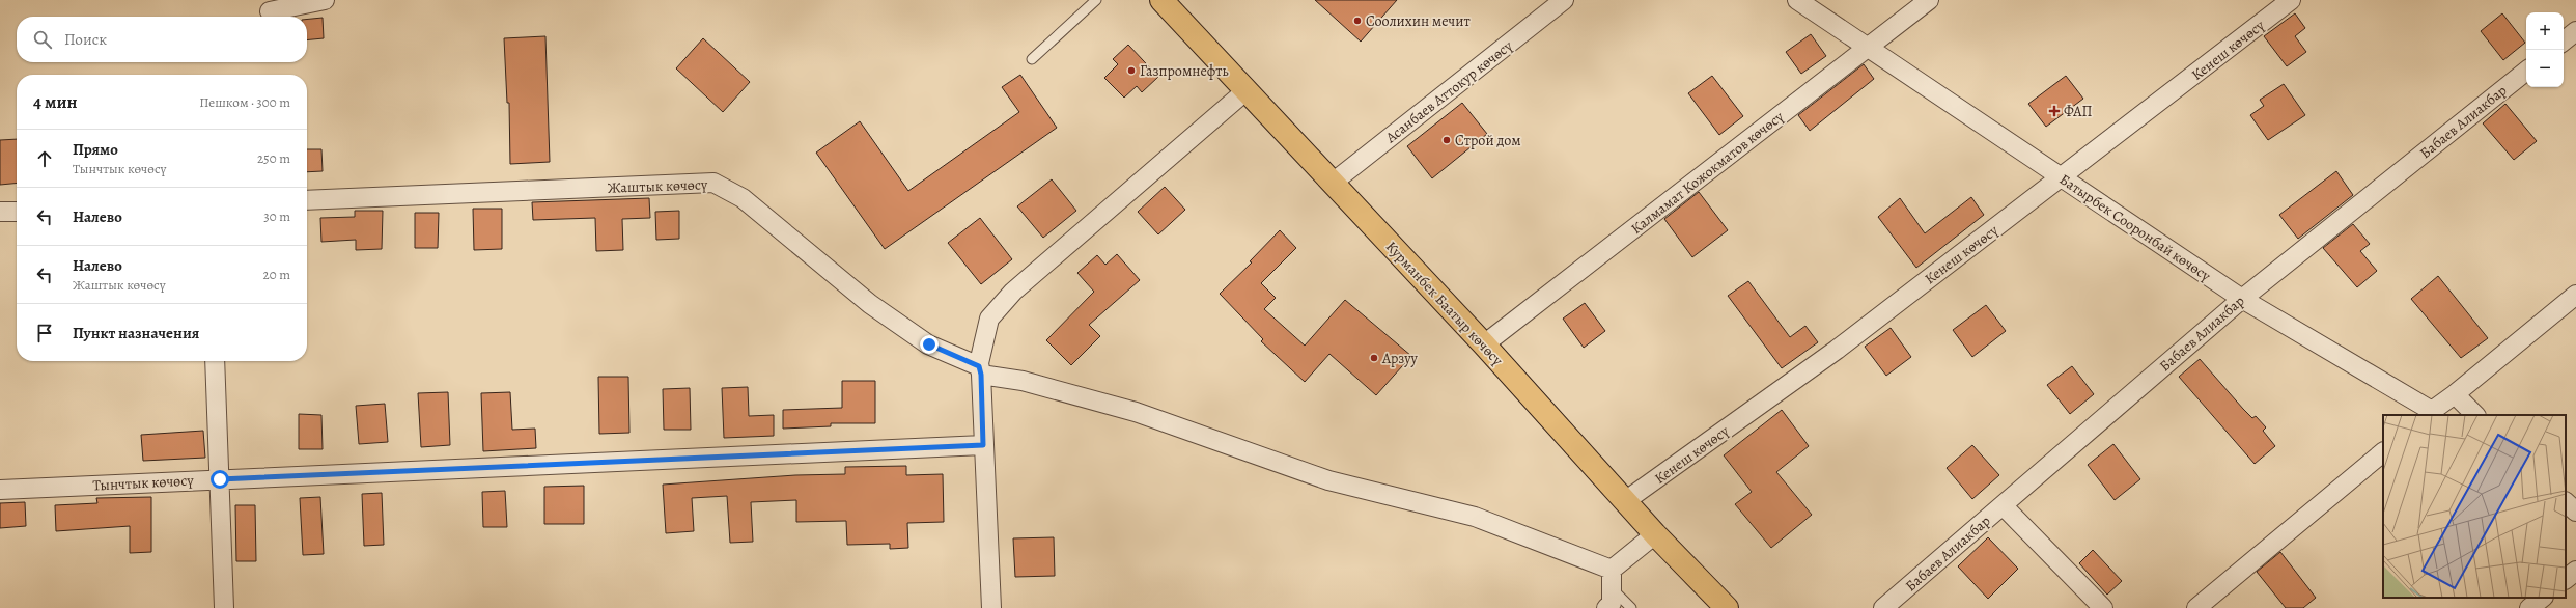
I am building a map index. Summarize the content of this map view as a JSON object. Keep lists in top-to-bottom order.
{
  "streets": {
    "highway": ["Курманбек Баатыр көчөсү"],
    "street": [
      "Кенеш көчөсү",
      "Асанбаев Аттокур көчөсү",
      "Бабаев Алиакбар",
      "Калмамат Кожокматов көчөсү",
      "Жаштык көчөсү",
      "Батырбек Сооронбай көчөсү",
      "Тынчтык көчөсү"
    ]
  },
  "crossings": [
    ["Кенеш көчөсү", "Батырбек Сооронбай көчөсү"],
    ["Кенеш көчөсү", "Курманбек Баатыр көчөсү"],
    ["Асанбаев Аттокур көчөсү", "Курманбек Баатыр көчөсү"],
    ["Бабаев Алиакбар", "Батырбек Сооронбай көчөсү"],
    ["Калмамат Кожокматов көчөсү", "Батырбек Сооронбай көчөсү"],
    ["Калмамат Кожокматов көчөсү", "Курманбек Баатыр көчөсү"]
  ],
  "places": {
    "other": [
      "Соолихин мечит",
      "Газпромнефть",
      "Строй дом",
      "Арзуу"
    ],
    "health": ["ФАП"]
  },
  "page": {
    "map_buttons": ["+", "−"],
    "search": "Поиск",
    "heading": ["4 мин", "Пешком · 300 m"],
    "list": [
      ["Прямо", "Тынчтык көчөсү", "250 m"],
      ["Налево", "30 m"],
      ["Налево", "Жаштык көчөсү", "20 m"],
      "Пункт назначения"
    ]
  }
}
